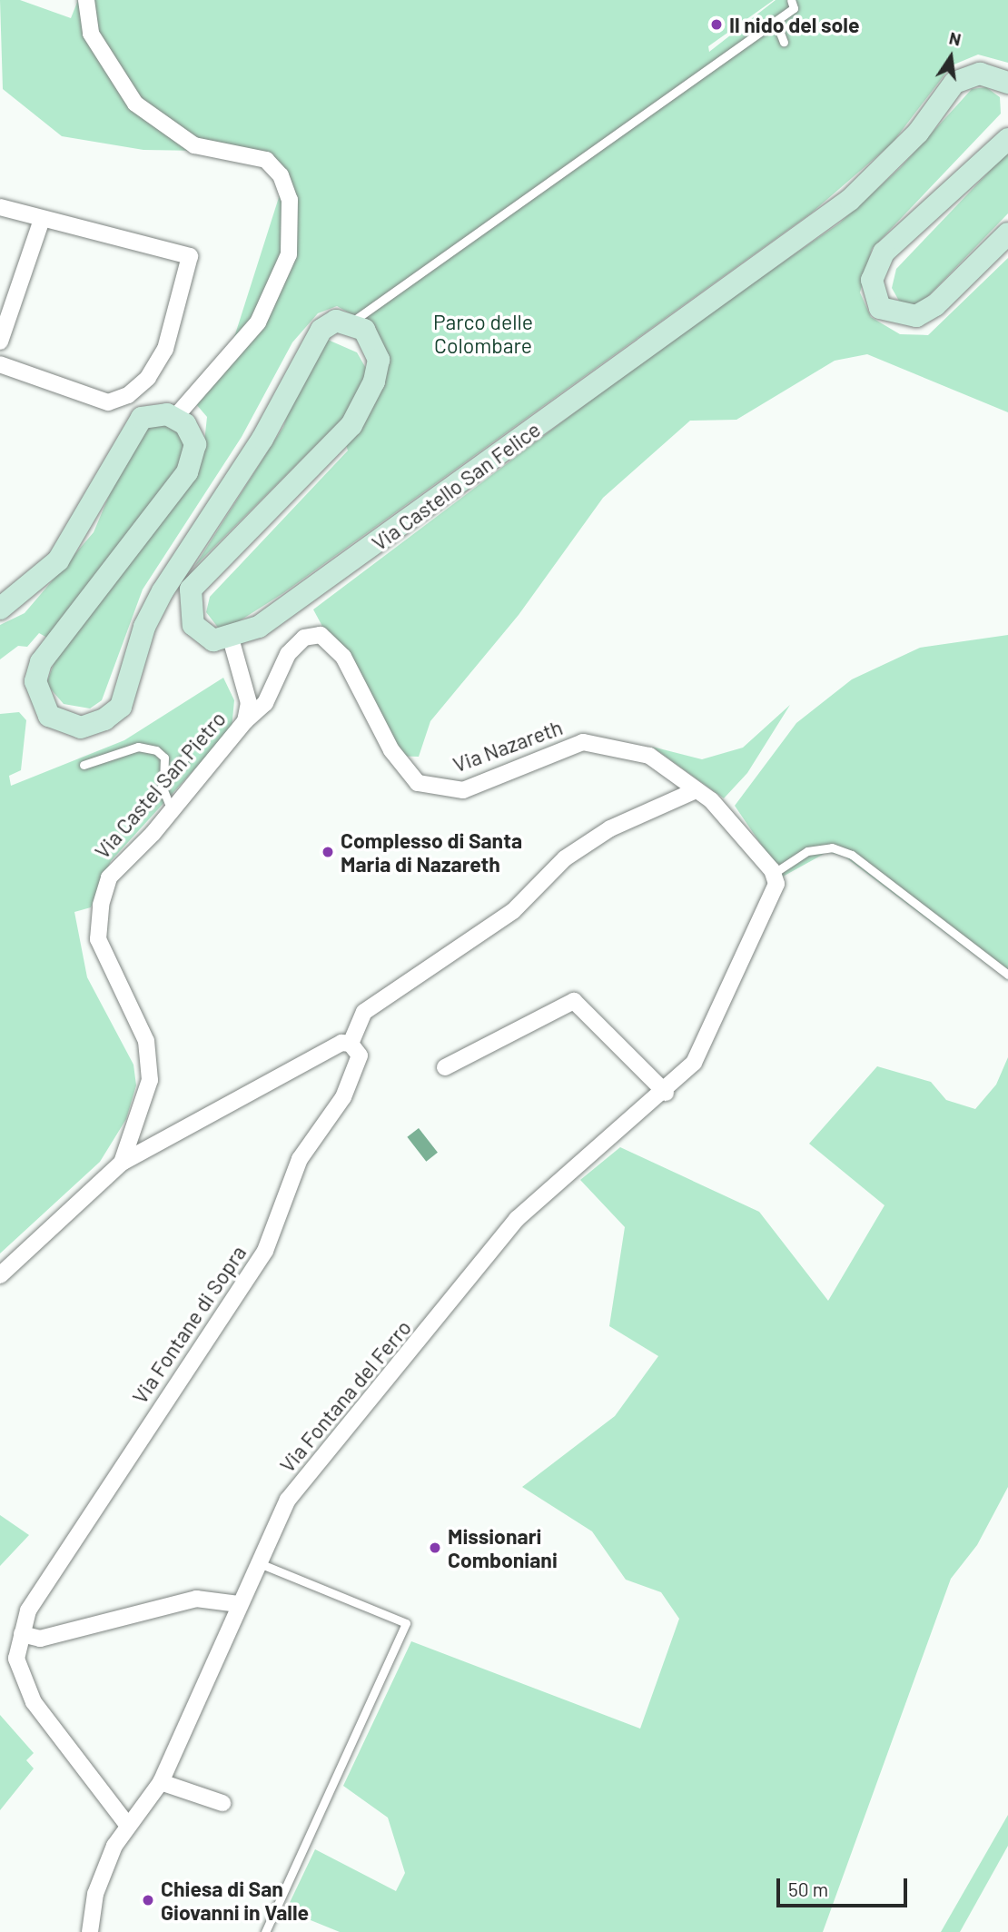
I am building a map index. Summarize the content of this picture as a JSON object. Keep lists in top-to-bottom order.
{
  "streets": {
    "street": [
      "Via Castello San Felice",
      "Via Nazareth",
      "Via Castel San Pietro",
      "Via Fontane di Sopra",
      "Via Fontana del Ferro"
    ]
  },
  "crossings": [
    ["Via Castello San Felice", "Via Castel San Pietro"],
    ["Via Nazareth", "Via Castel San Pietro"],
    ["Via Nazareth", "Via Fontane di Sopra"]
  ],
  "parks": ["Parco delle Colombare"],
  "places": [
    "Il nido del sole",
    "Complesso di Santa Maria di Nazareth",
    "Missionari Comboniani",
    "Chiesa di San Giovanni in Valle"
  ],
  "scale_bar": "50 m",
  "north": "top"
}
